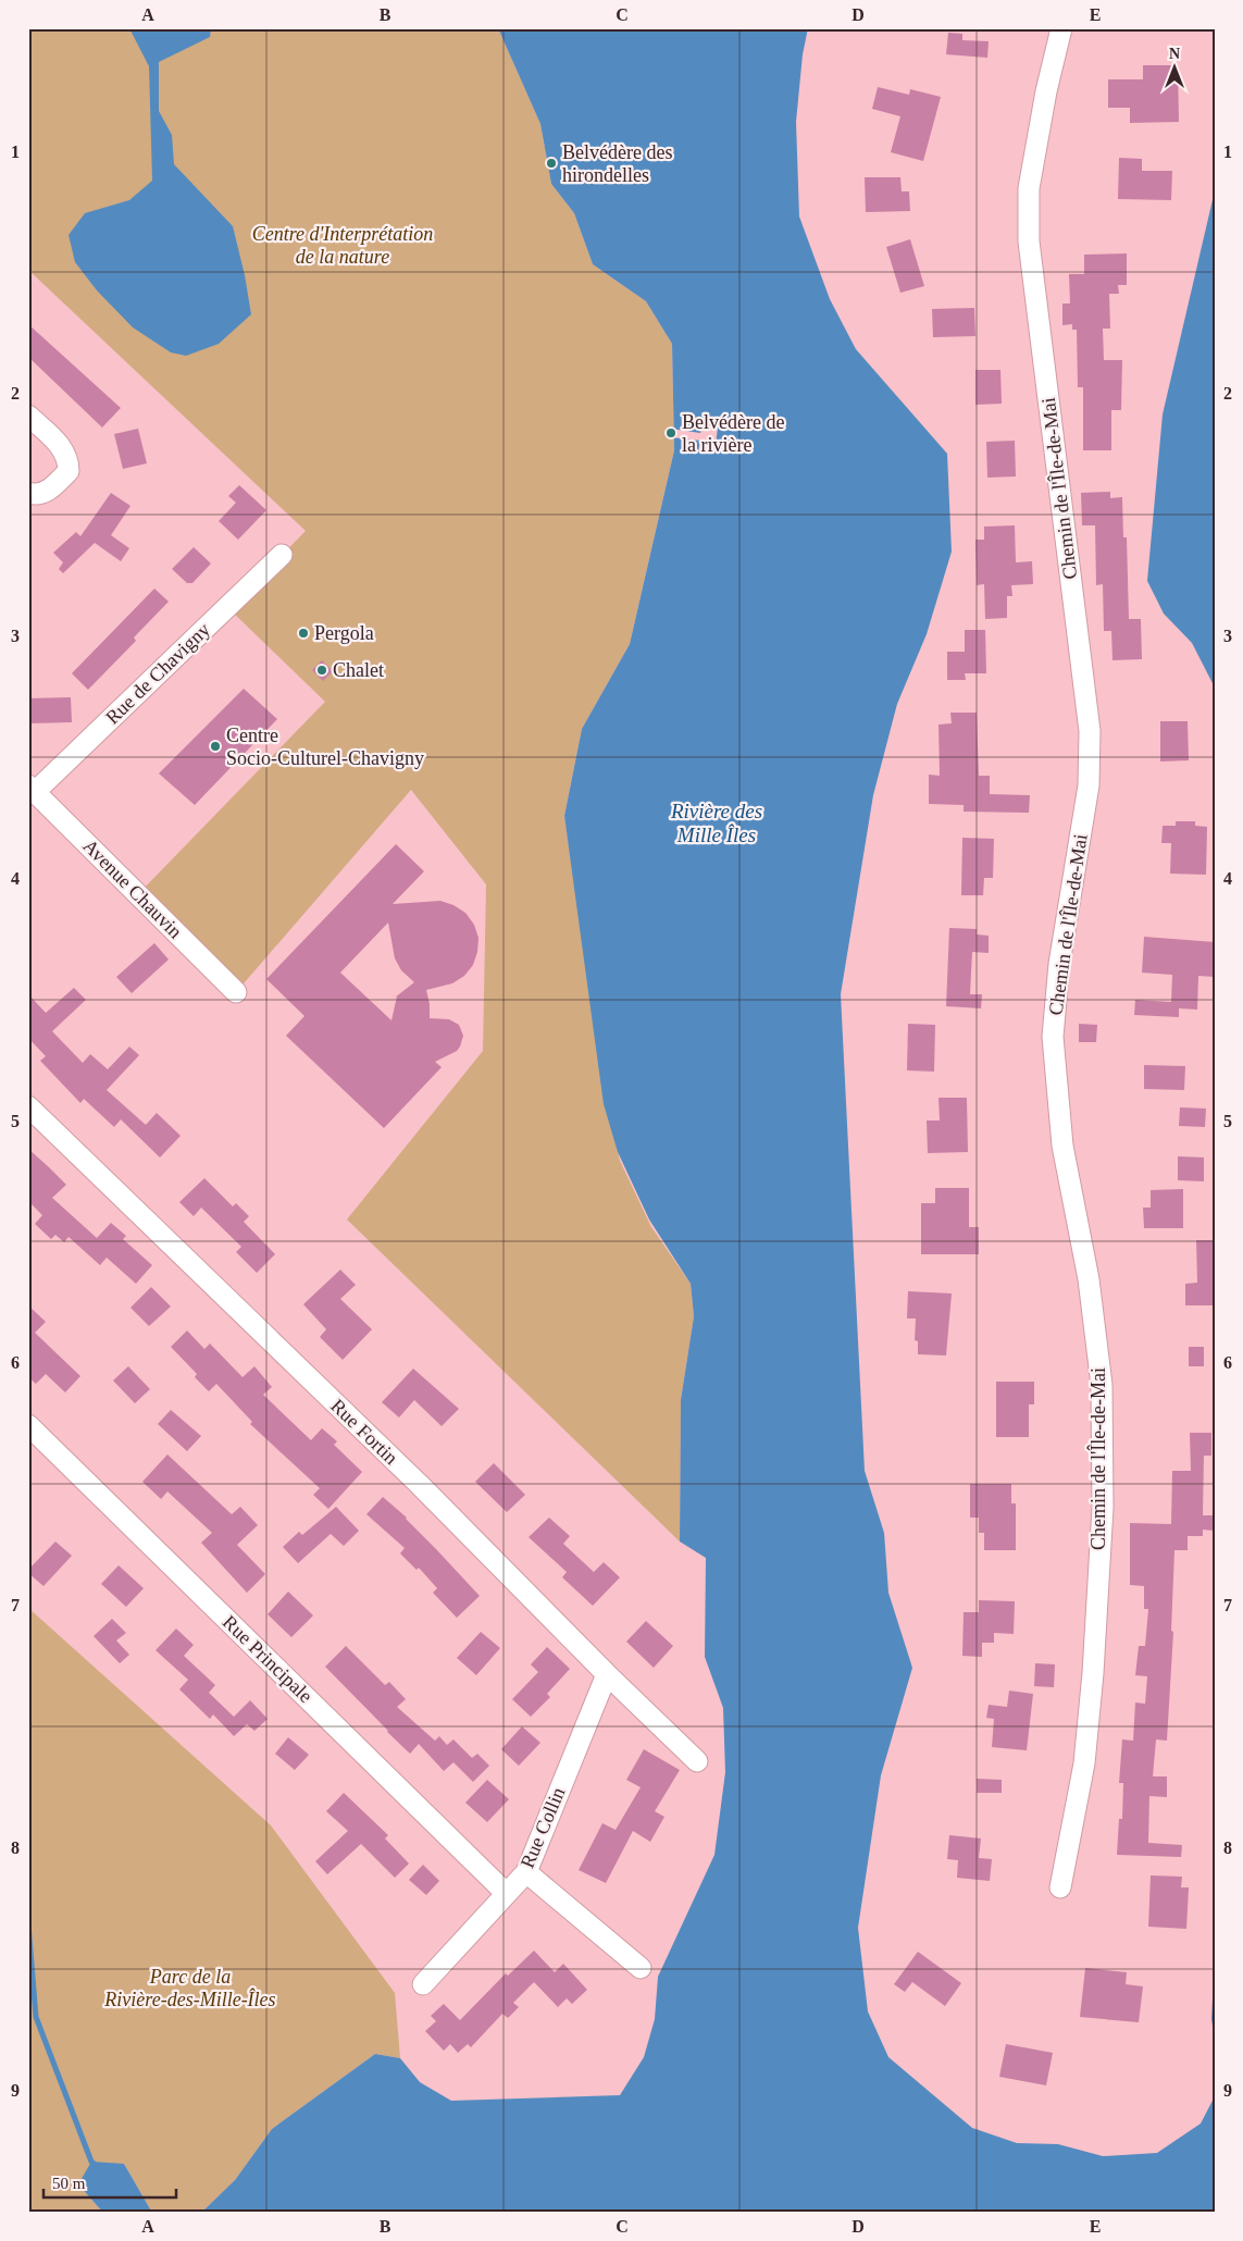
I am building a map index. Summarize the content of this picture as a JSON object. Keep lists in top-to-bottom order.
{
  "streets": {
    "street": [
      "Chemin de l'Île-de-Mai",
      "Rue de Chavigny",
      "Avenue Chauvin",
      "Rue Fortin",
      "Rue Principale",
      "Rue Collin"
    ]
  },
  "crossings": [
    ["Rue de Chavigny", "Avenue Chauvin"],
    ["Rue Fortin", "Rue Collin"],
    ["Rue Principale", "Rue Collin"]
  ],
  "water": ["Rivière des Mille Îles"],
  "parks": ["Centre d'Interprétation de la nature", "Parc de la Rivière-des-Mille-Îles"],
  "places": [
    "Belvédère des hirondelles",
    "Belvédère de la rivière",
    "Pergola",
    "Chalet",
    "Centre Socio-Culturel-Chavigny"
  ],
  "scale_bar": "50 m",
  "north": "top",
  "grid": {
    "columns": [
      "A",
      "B",
      "C",
      "D",
      "E"
    ],
    "rows": [
      "1",
      "2",
      "3",
      "4",
      "5",
      "6",
      "7",
      "8",
      "9"
    ]
  }
}
